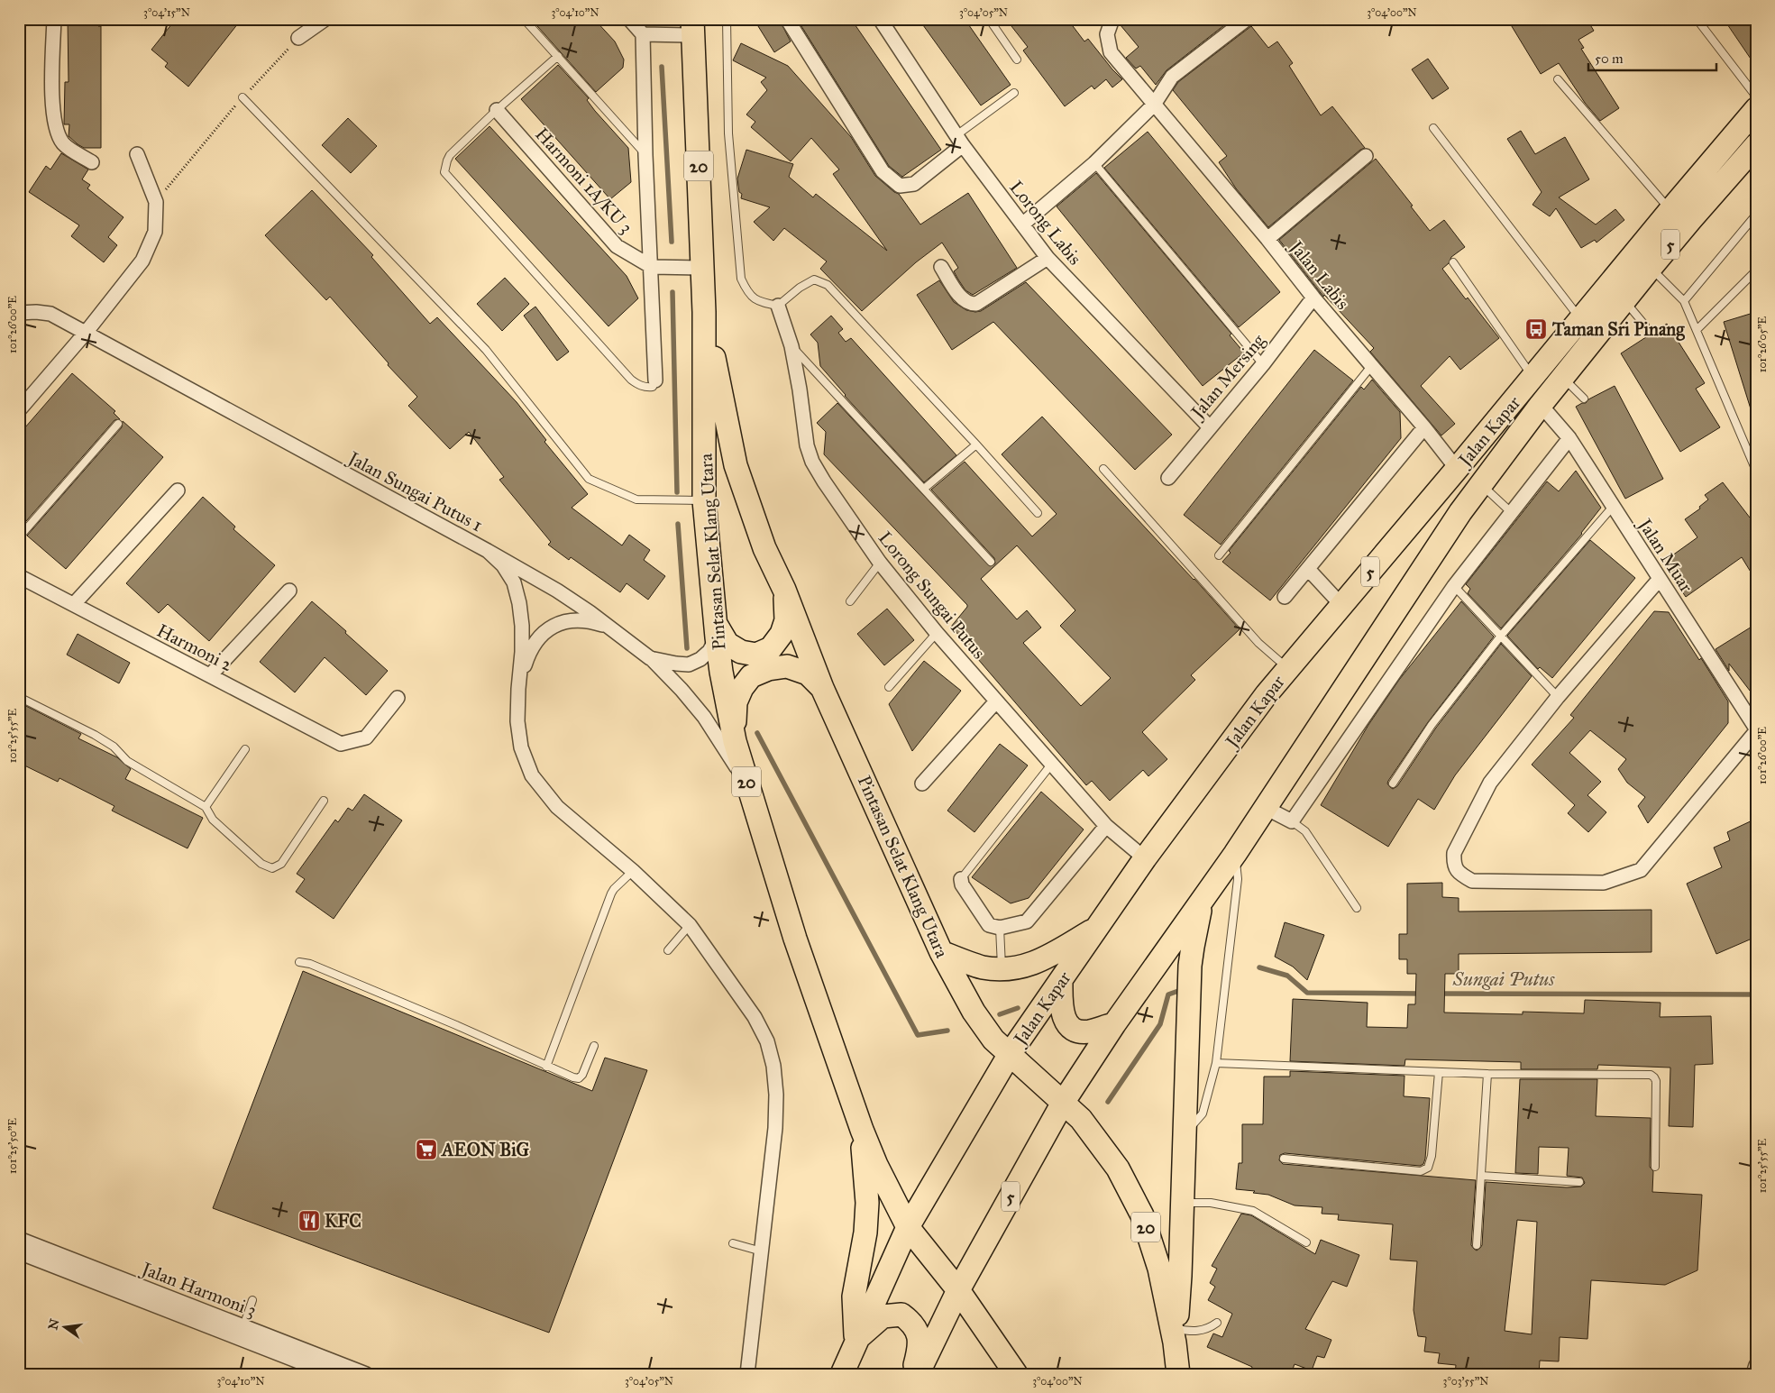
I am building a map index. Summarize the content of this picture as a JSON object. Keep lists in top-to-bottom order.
{
  "streets": {
    "highway": [
      "20",
      "5",
      "Jalan Kapar",
      "Pintasan Selat Klang Utara"
    ],
    "street": [
      "Harmoni 1A/KU 3",
      "Lorong Labis",
      "Jalan Labis",
      "Jalan Mersing",
      "Jalan Sungai Putus 1",
      "Jalan Muar",
      "Lorong Sungai Putus",
      "Harmoni 2",
      "Jalan Harmoni 3"
    ]
  },
  "crossings": [
    ["Lorong Labis", "Jalan Mersing"],
    ["Jalan Labis", "Jalan Mersing"],
    ["Jalan Labis", "Jalan Kapar"],
    ["Jalan Kapar", "Pintasan Selat Klang Utara"],
    ["Jalan Kapar", "Jalan Muar"],
    ["Jalan Kapar", "Lorong Sungai Putus"],
    ["Jalan Sungai Putus 1", "Pintasan Selat Klang Utara"]
  ],
  "water": ["Sungai Putus"],
  "places": {
    "bus stop": ["Taman Sri Pinang"],
    "supermarket": ["AEON BiG"],
    "restaurant": ["KFC"]
  },
  "scale_bar": "50 m",
  "north": "left",
  "coordinates": [
    "3°04'15\"N",
    "3°04'10\"N",
    "3°04'05\"N",
    "3°04'00\"N",
    "101°26'00\"E",
    "101°26'05\"E",
    "101°25'55\"E",
    "101°25'50\"E",
    "3°03'55\"N"
  ]
}
